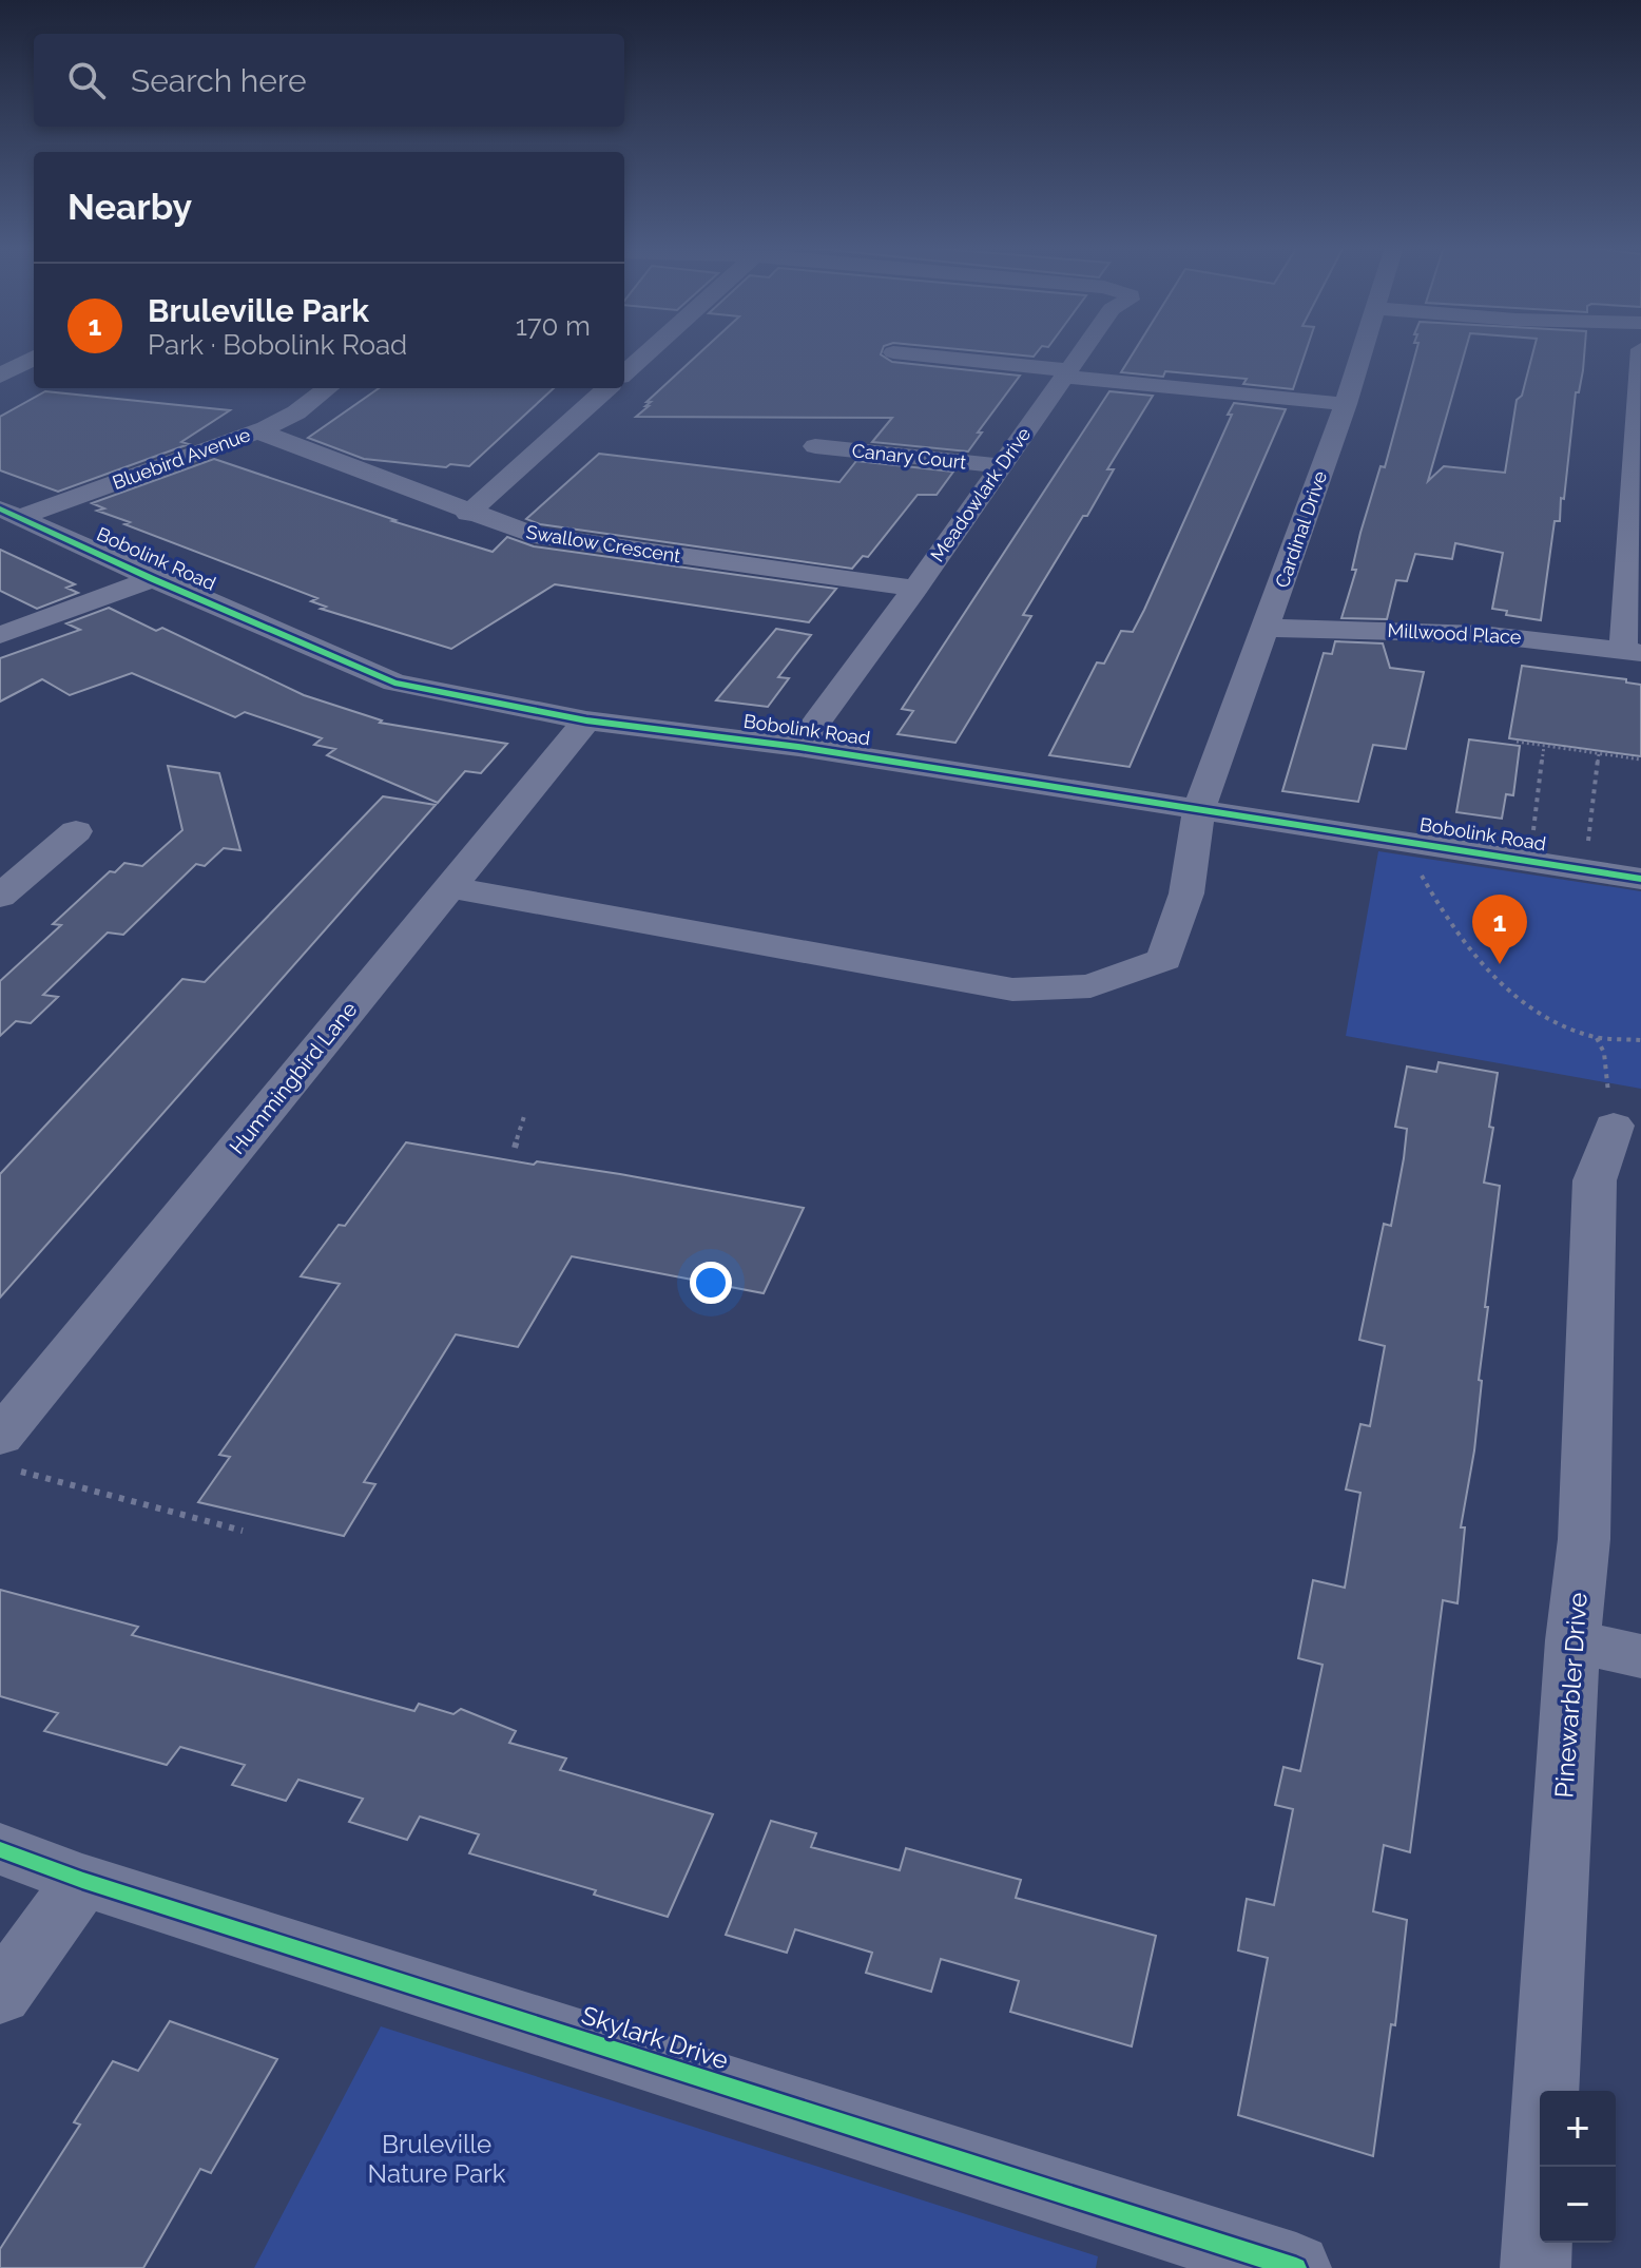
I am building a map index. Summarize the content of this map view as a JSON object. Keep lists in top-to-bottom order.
{
  "streets": {
    "street": [
      "Canary Court",
      "Bluebird Avenue",
      "Meadowlark Drive",
      "Cardinal Drive",
      "Swallow Crescent",
      "Bobolink Road",
      "Millwood Place",
      "Hummingbird Lane",
      "Pinewarbler Drive",
      "Skylark Drive"
    ]
  },
  "crossings": [
    ["Canary Court", "Meadowlark Drive"],
    ["Bluebird Avenue", "Swallow Crescent"],
    ["Bluebird Avenue", "Bobolink Road"],
    ["Meadowlark Drive", "Swallow Crescent"],
    ["Meadowlark Drive", "Bobolink Road"],
    ["Cardinal Drive", "Bobolink Road"],
    ["Cardinal Drive", "Millwood Place"],
    ["Cardinal Drive", "Hummingbird Lane"],
    ["Bobolink Road", "Hummingbird Lane"]
  ],
  "parks": ["Bruleville Nature Park"],
  "page": {
    "search": "Search here",
    "heading": "Nearby",
    "list": [
      {
        "mark": "1",
        "name": "Bruleville Park",
        "note": "Park · Bobolink Road",
        "value": "170 m"
      }
    ],
    "pins": "1",
    "map_buttons": ["+", "−"]
  }
}
